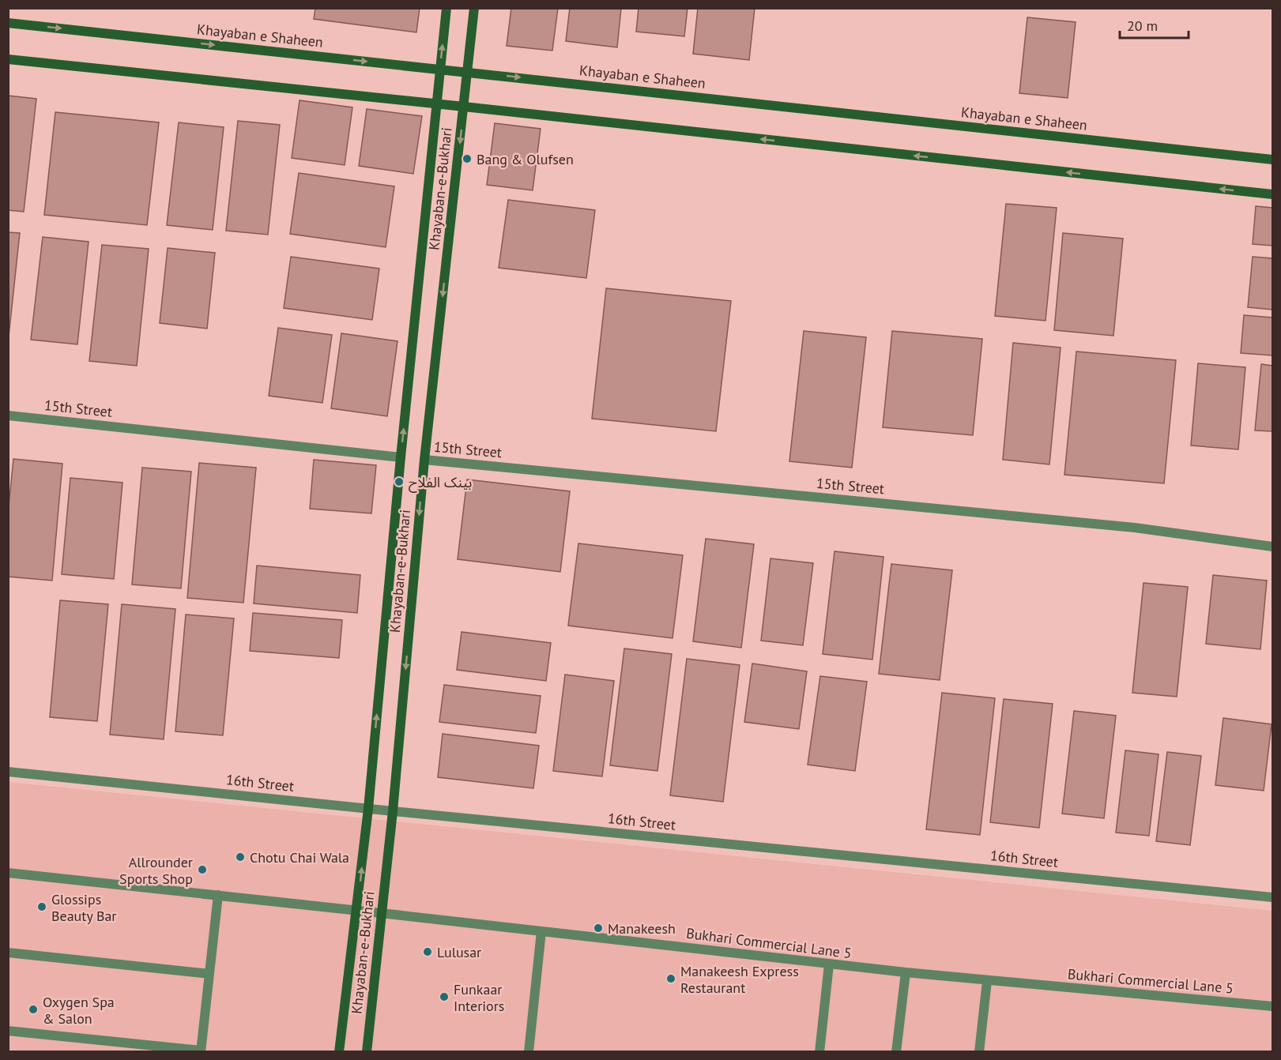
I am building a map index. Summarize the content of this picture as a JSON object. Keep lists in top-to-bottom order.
{
  "streets": {
    "main road": ["Khayaban e Shaheen", "Khayaban-e-Bukhari"],
    "street": ["15th Street", "16th Street", "Bukhari Commercial Lane 5"]
  },
  "crossings": [
    ["Khayaban e Shaheen", "Khayaban-e-Bukhari"],
    ["Khayaban-e-Bukhari", "15th Street"],
    ["Khayaban-e-Bukhari", "16th Street"],
    ["Khayaban-e-Bukhari", "Bukhari Commercial Lane 5"]
  ],
  "places": [
    "Bang & Olufsen",
    "بینک الفلاح",
    "Chotu Chai Wala",
    "Allrounder Sports Shop",
    "Glossips Beauty Bar",
    "Manakeesh",
    "Lulusar",
    "Manakeesh Express Restaurant",
    "Funkaar Interiors",
    "Oxygen Spa & Salon"
  ],
  "scale_bar": "20 m"
}
